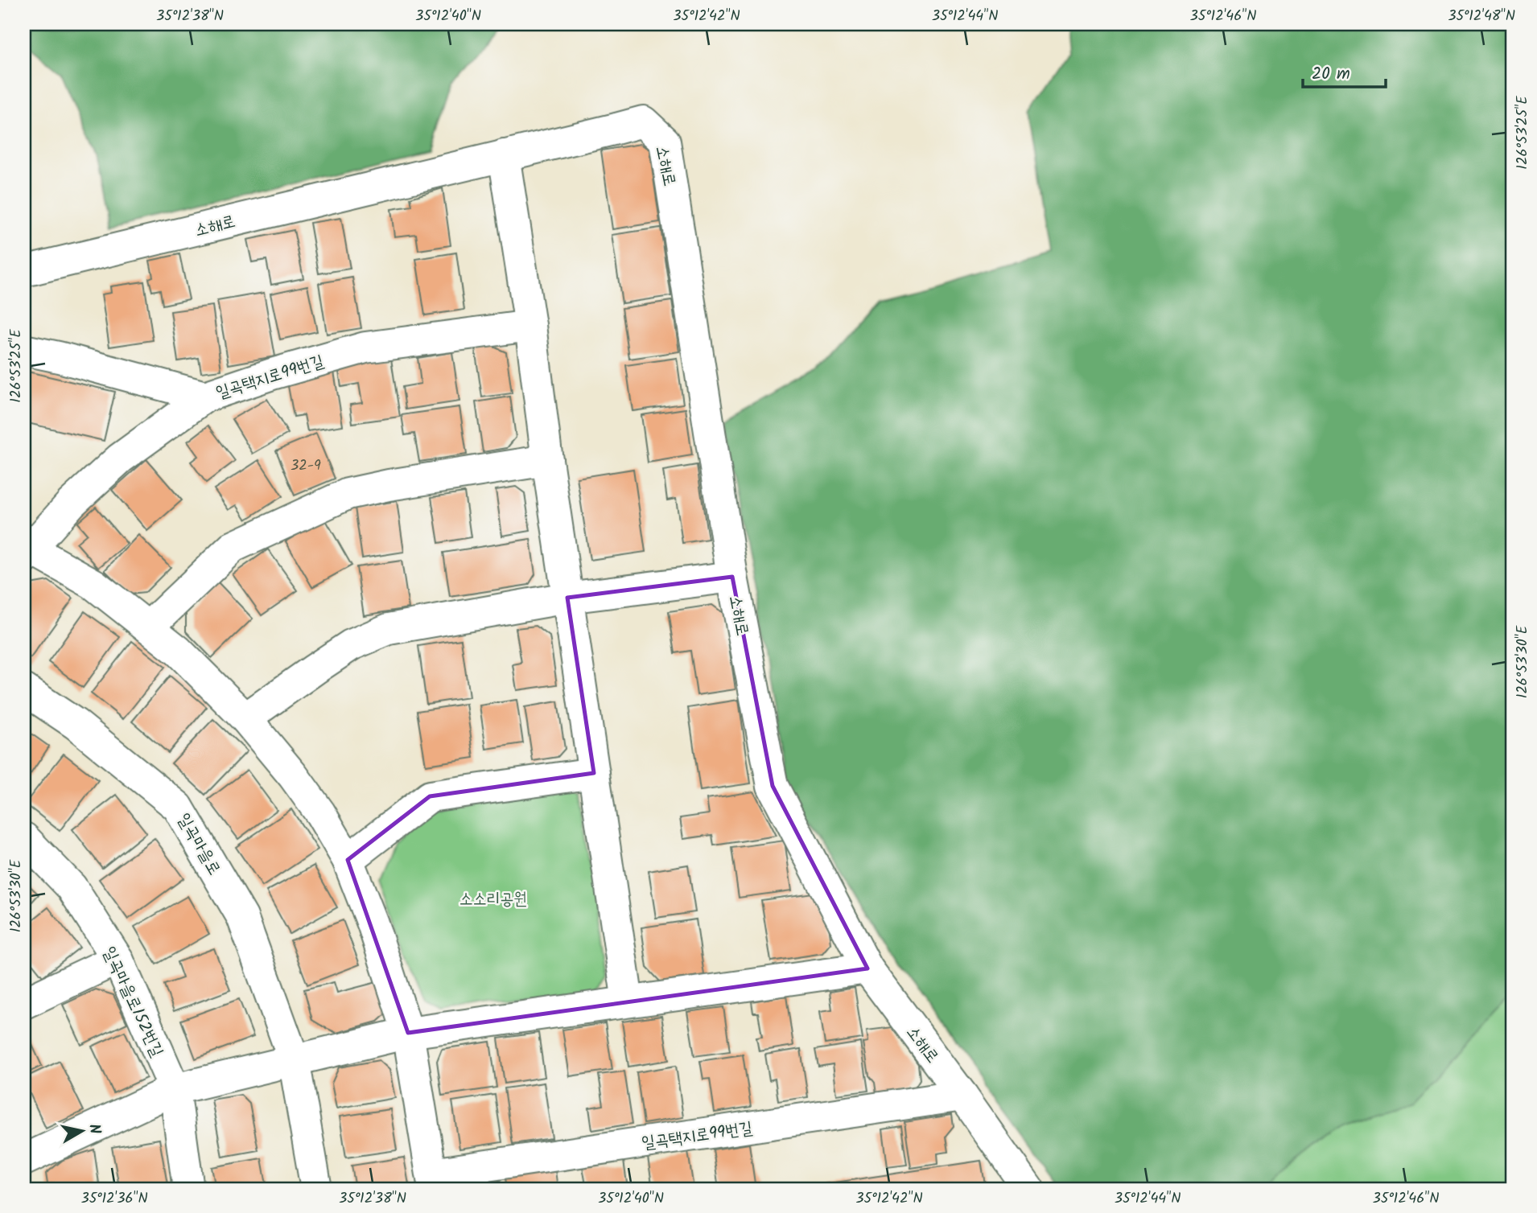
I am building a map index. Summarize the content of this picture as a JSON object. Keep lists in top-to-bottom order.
{
  "streets": {
    "street": [
      "소해로",
      "일곡택지로99번길",
      "일곡마을로",
      "일곡마을로152번길"
    ]
  },
  "crossings": [
    ["소해로", "일곡택지로99번길"]
  ],
  "parks": ["소소리공원"],
  "house_numbers": ["32-9"],
  "scale_bar": "20 m",
  "north": "right",
  "coordinates": [
    "35°12'38\"N",
    "35°12'40\"N",
    "35°12'42\"N",
    "35°12'44\"N",
    "35°12'46\"N",
    "35°12'48\"N",
    "126°53'25\"E",
    "126°53'30\"E",
    "35°12'36\"N"
  ]
}
